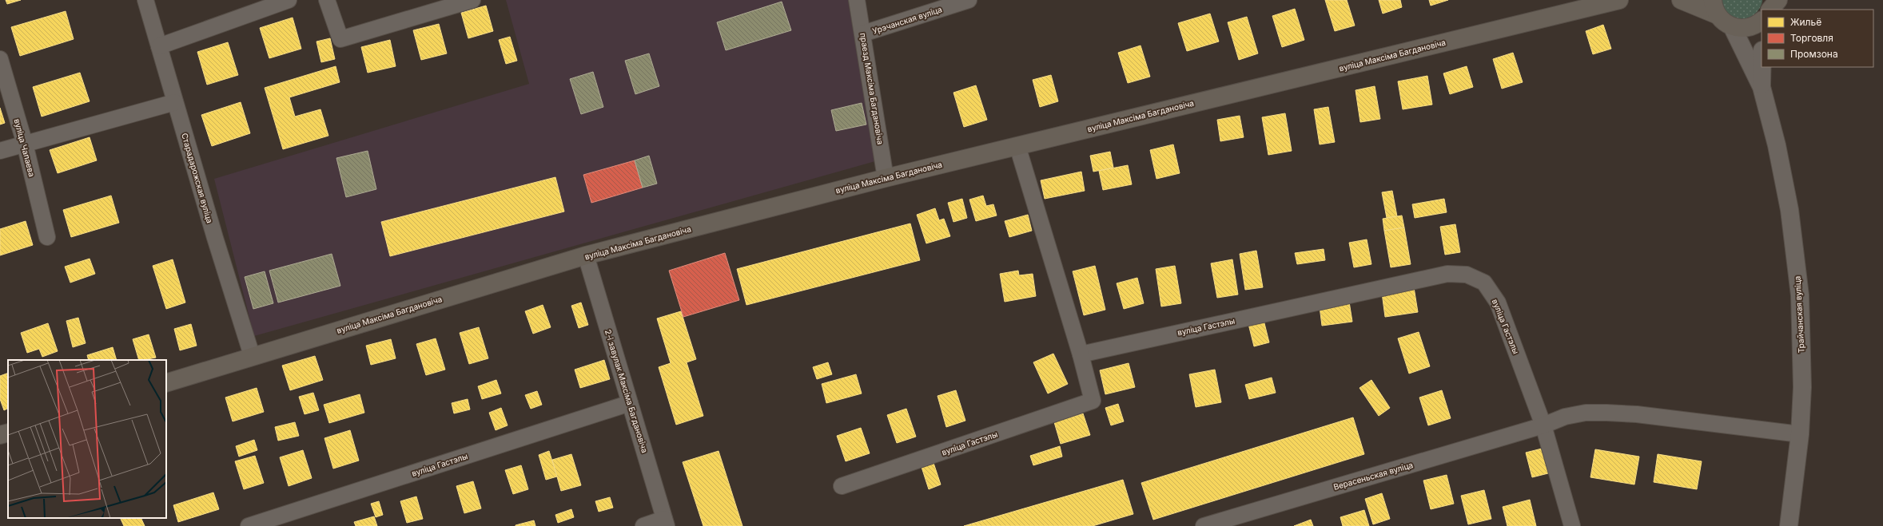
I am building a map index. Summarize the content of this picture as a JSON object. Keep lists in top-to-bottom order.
{
  "streets": {
    "main road": ["вуліца Максіма Багдановіча"],
    "street": [
      "Урэчанская вуліца",
      "праезд Максіма Багдановіча",
      "вуліца Чапаева",
      "Старадарожская вуліца",
      "Трайчанская вуліца",
      "вуліца Гастэлы",
      "2-і завулак Максіма Багдановіча",
      "Верасеньская вуліца"
    ]
  },
  "crossings": [
    ["Урэчанская вуліца", "праезд Максіма Багдановіча"],
    ["вуліца Максіма Багдановіча", "праезд Максіма Багдановіча"],
    ["вуліца Максіма Багдановіча", "Старадарожская вуліца"],
    ["вуліца Максіма Багдановіча", "2-і завулак Максіма Багдановіча"],
    ["Трайчанская вуліца", "Верасеньская вуліца"],
    ["вуліца Гастэлы", "2-і завулак Максіма Багдановіча"],
    ["вуліца Гастэлы", "Верасеньская вуліца"]
  ],
  "legend": ["Жильё", "Торговля", "Промзона"]
}
